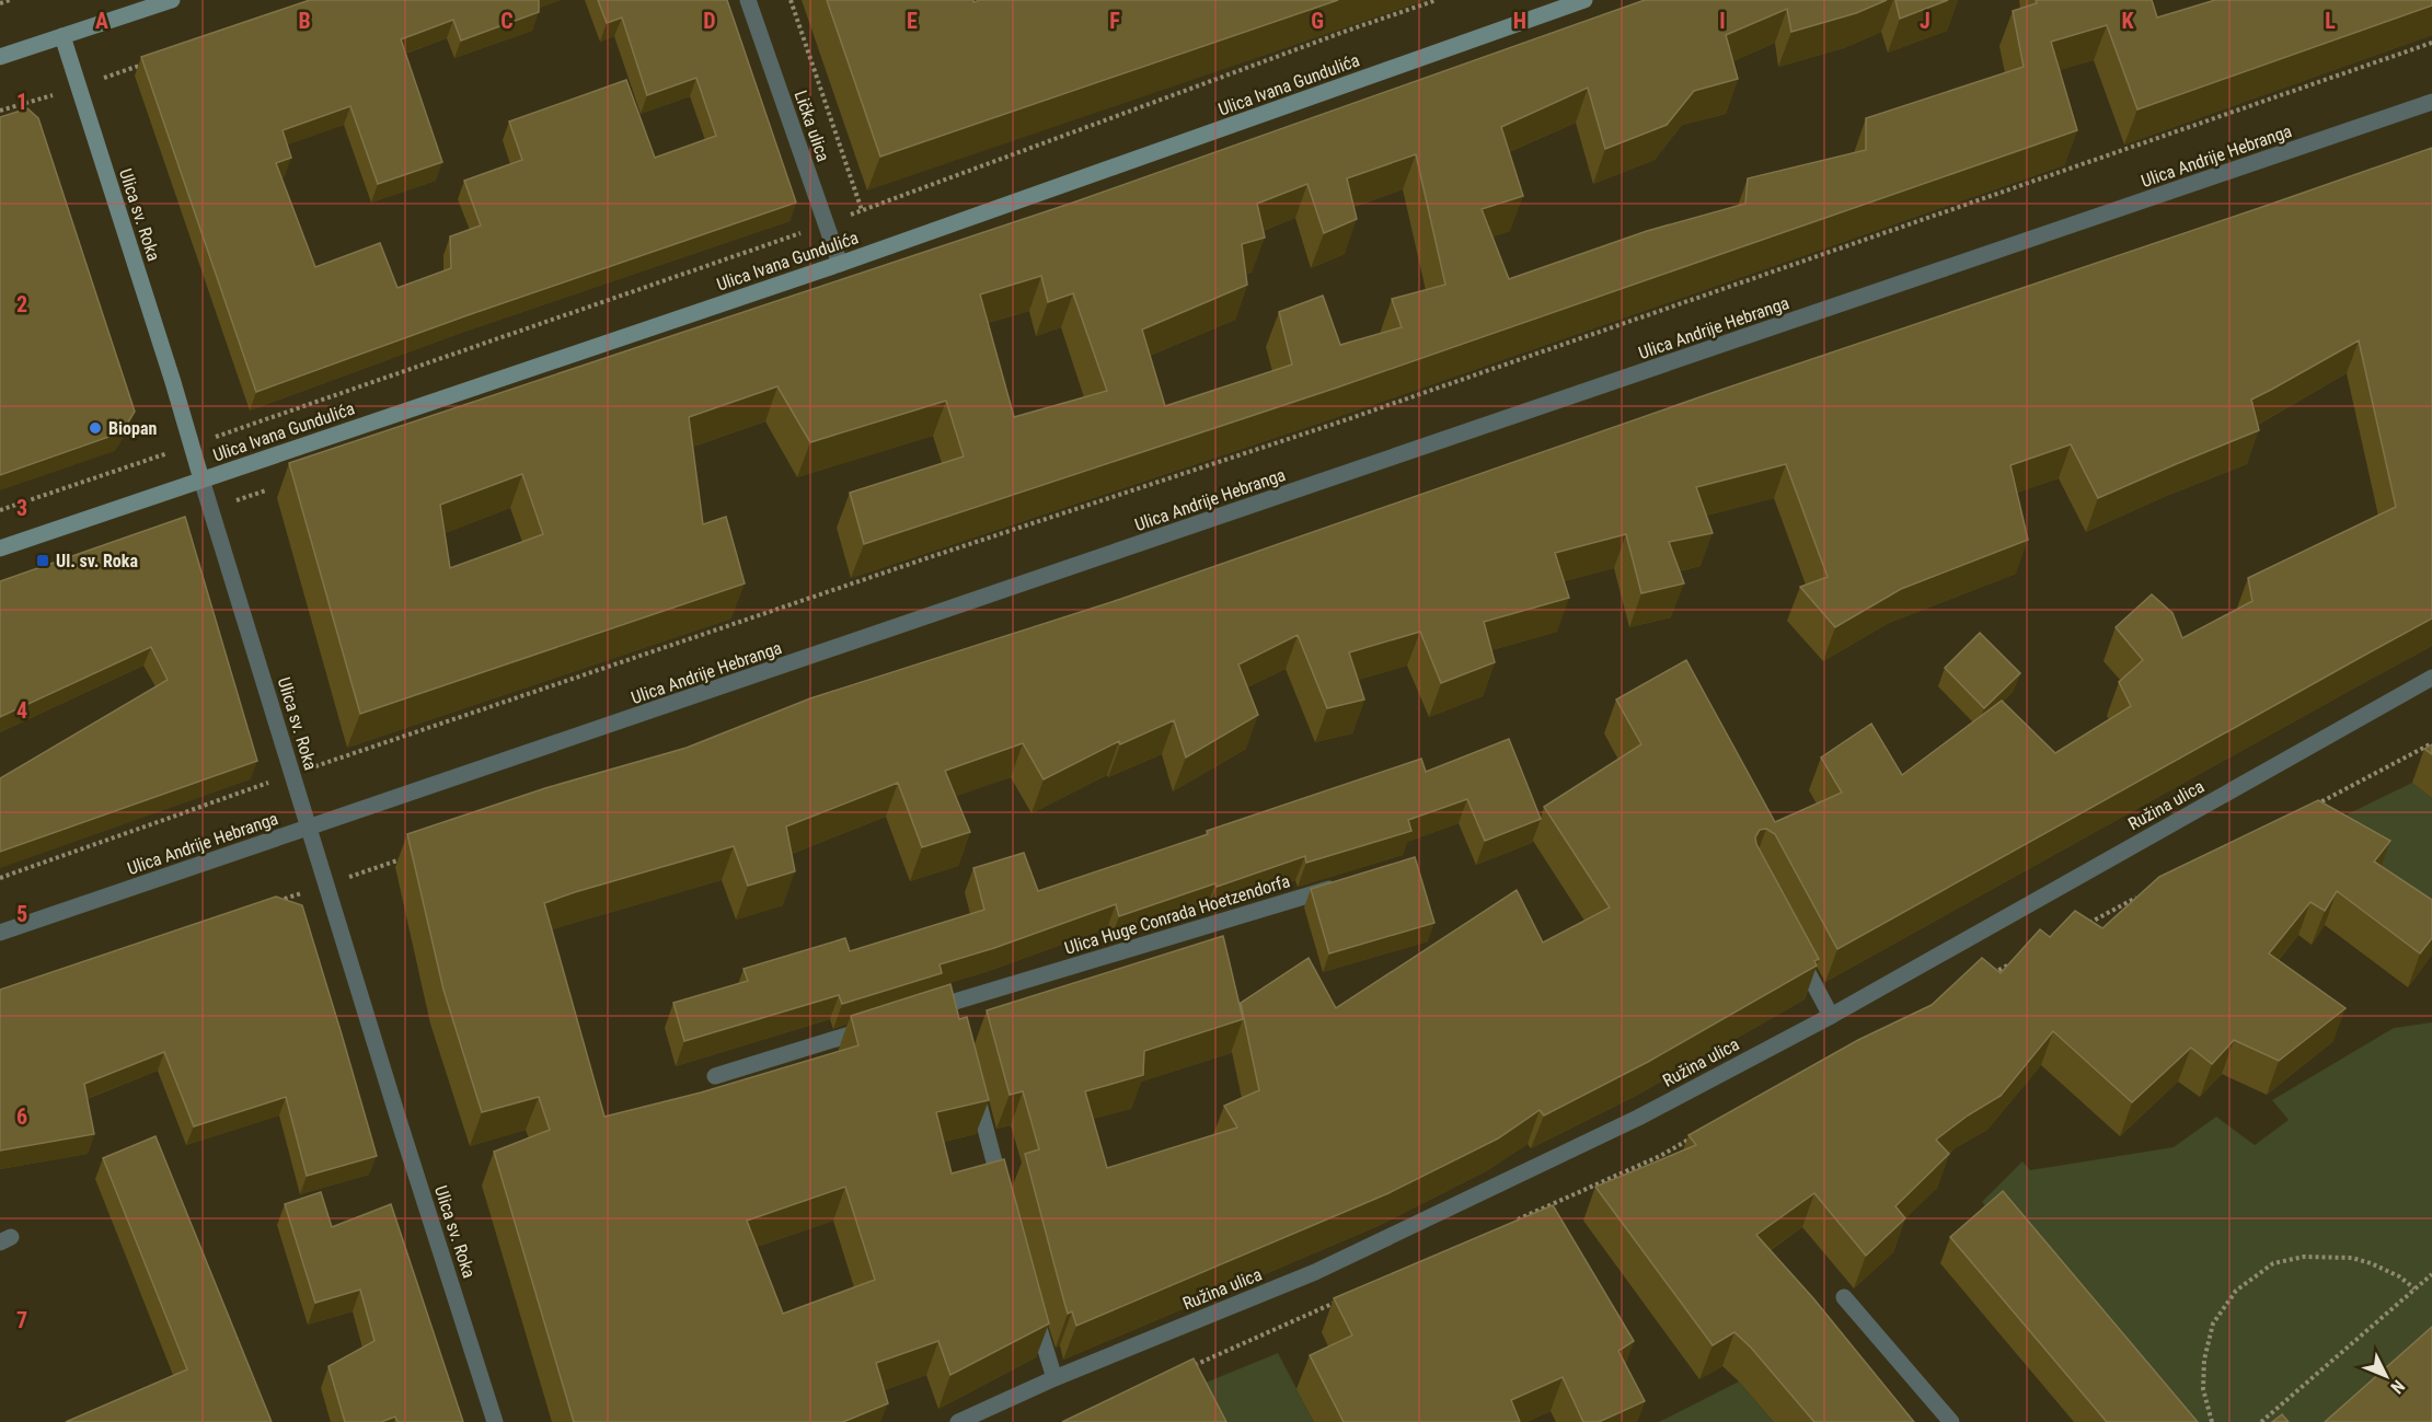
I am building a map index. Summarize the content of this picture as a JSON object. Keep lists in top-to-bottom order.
{
  "streets": {
    "main road": ["Ulica Ivana Gundulića", "Ulica sv. Roka"],
    "street": [
      "Lička ulica",
      "Ulica Andrije Hebranga",
      "Ružina ulica",
      "Ulica Huge Conrada Hoetzendorfa"
    ]
  },
  "crossings": [
    ["Ulica Ivana Gundulića", "Lička ulica"],
    ["Ulica Ivana Gundulića", "Ulica sv. Roka"],
    ["Ulica Andrije Hebranga", "Ulica sv. Roka"]
  ],
  "places": {
    "other": ["Biopan"],
    "transit": ["Ul. sv. Roka"]
  },
  "north": "bottom right",
  "grid": {
    "columns": [
      "A",
      "B",
      "C",
      "D",
      "E",
      "F",
      "G",
      "H",
      "I",
      "J",
      "K",
      "L"
    ],
    "rows": [
      "1",
      "2",
      "3",
      "4",
      "5",
      "6",
      "7"
    ]
  }
}
